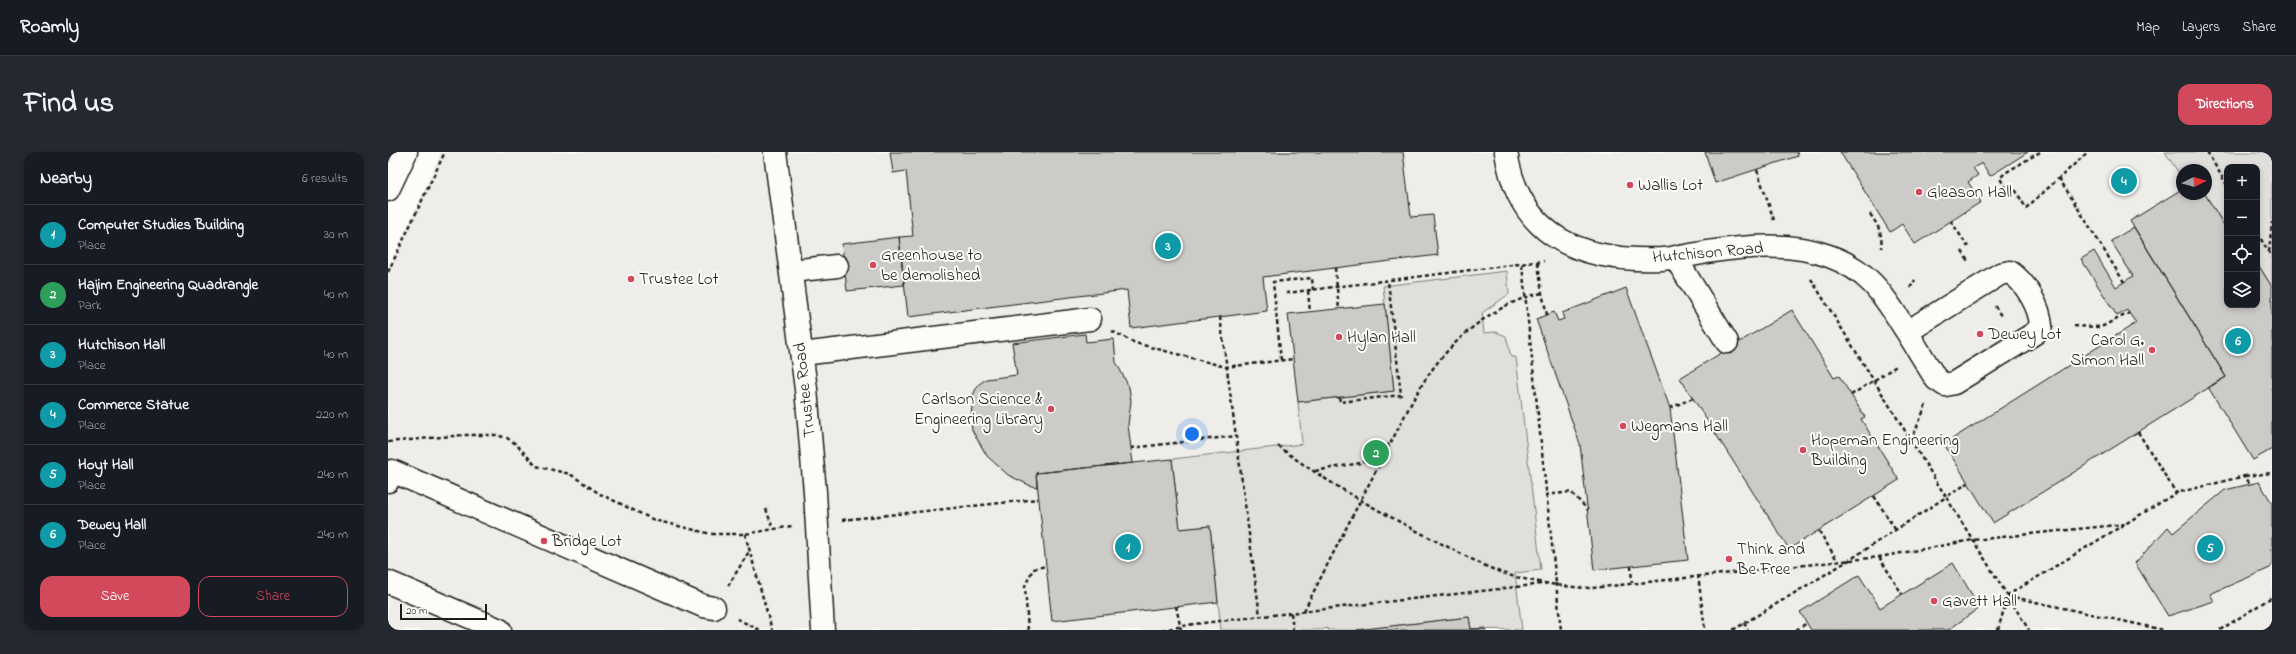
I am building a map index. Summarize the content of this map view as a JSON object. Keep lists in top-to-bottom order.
{
  "streets": {
    "street": ["Hutchison Road", "Trustee Road"]
  },
  "places": [
    "Wallis Lot",
    "Gleason Hall",
    "Greenhouse to be demolished",
    "Trustee Lot",
    "Dewey Lot",
    "Hylan Hall",
    "Carol G. Simon Hall",
    "Carlson Science & Engineering Library",
    "Wegmans Hall",
    "Hopeman Engineering Building",
    "Bridge Lot",
    "Think and Be Free",
    "Gavett Hall"
  ],
  "scale_bar": "20 m",
  "north": "right",
  "page": {
    "header": "Roamly",
    "nav": ["Map", "Layers", "Share"],
    "title": "Find us",
    "buttons": [
      "Directions",
      ["Save", "Share"]
    ],
    "heading": ["Nearby", "6 results"],
    "map_buttons": ["+", "−"],
    "pins": [
      "4",
      "3",
      "6",
      "2",
      "1",
      "5"
    ],
    "list": [
      {
        "mark": "1",
        "name": "Computer Studies Building",
        "note": "Place",
        "value": "30 m"
      },
      {
        "mark": "2",
        "name": "Hajim Engineering Quadrangle",
        "note": "Park",
        "value": "40 m"
      },
      {
        "mark": "3",
        "name": "Hutchison Hall",
        "note": "Place",
        "value": "40 m"
      },
      {
        "mark": "4",
        "name": "Commerce Statue",
        "note": "Place",
        "value": "220 m"
      },
      {
        "mark": "5",
        "name": "Hoyt Hall",
        "note": "Place",
        "value": "240 m"
      },
      {
        "mark": "6",
        "name": "Dewey Hall",
        "note": "Place",
        "value": "240 m"
      }
    ],
    "scale": "20 m"
  }
}
